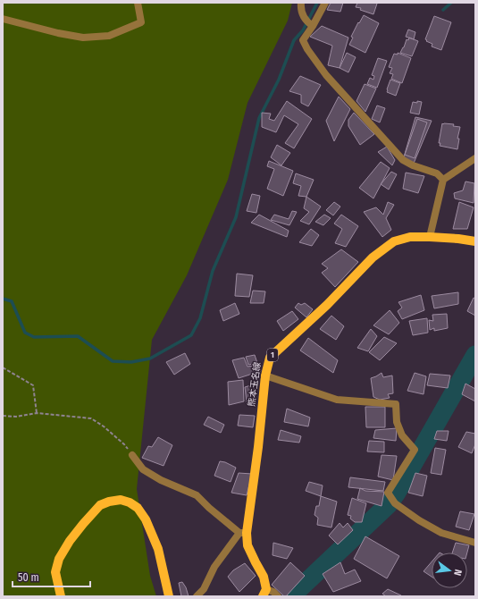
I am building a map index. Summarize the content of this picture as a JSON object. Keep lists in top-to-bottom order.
{
  "streets": {
    "main road": ["1", "熊本玉名線"]
  },
  "scale_bar": "50 m",
  "north": "right"
}
